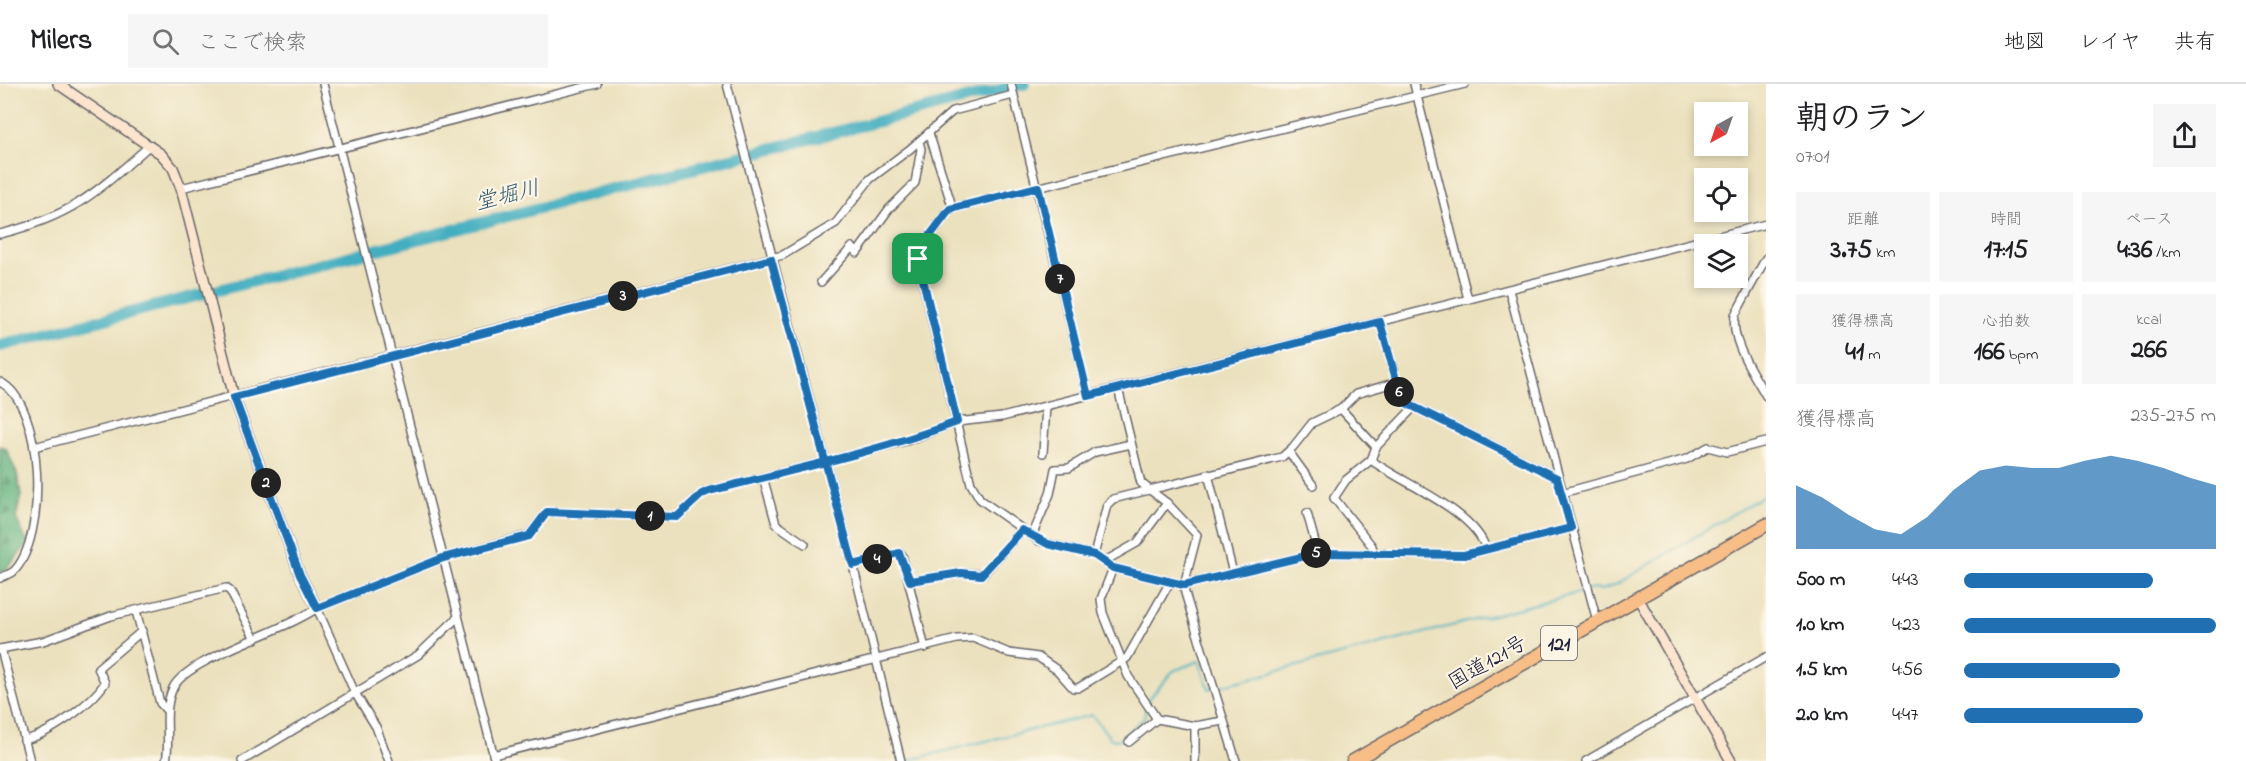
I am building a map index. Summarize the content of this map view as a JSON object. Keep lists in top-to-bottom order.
{
  "streets": {
    "highway": ["121", "国道121号"]
  },
  "water": ["堂堀川"],
  "north": "bottom left",
  "page": {
    "header": "Milers",
    "search": "ここで検索",
    "nav": ["地図", "レイヤ", "共有"],
    "heading": ["朝のラン", "07:01"],
    "stats": [
      ["距離", "3.75 km"],
      ["時間", "17:15"],
      ["ペース", "4:36 /km"],
      ["獲得標高", "41 m"],
      ["心拍数", "166 bpm"],
      ["kcal", "266"]
    ],
    "pins": [
      "7",
      "3",
      "6",
      "2",
      "1",
      "5",
      "4"
    ],
    "chart": ["獲得標高", "235–275 m"],
    "list": [
      {
        "name": "500 m",
        "note": "4:43"
      },
      {
        "name": "1.0 km",
        "note": "4:23"
      },
      {
        "name": "1.5 km",
        "note": "4:56"
      },
      {
        "name": "2.0 km",
        "note": "4:47"
      }
    ]
  }
}
